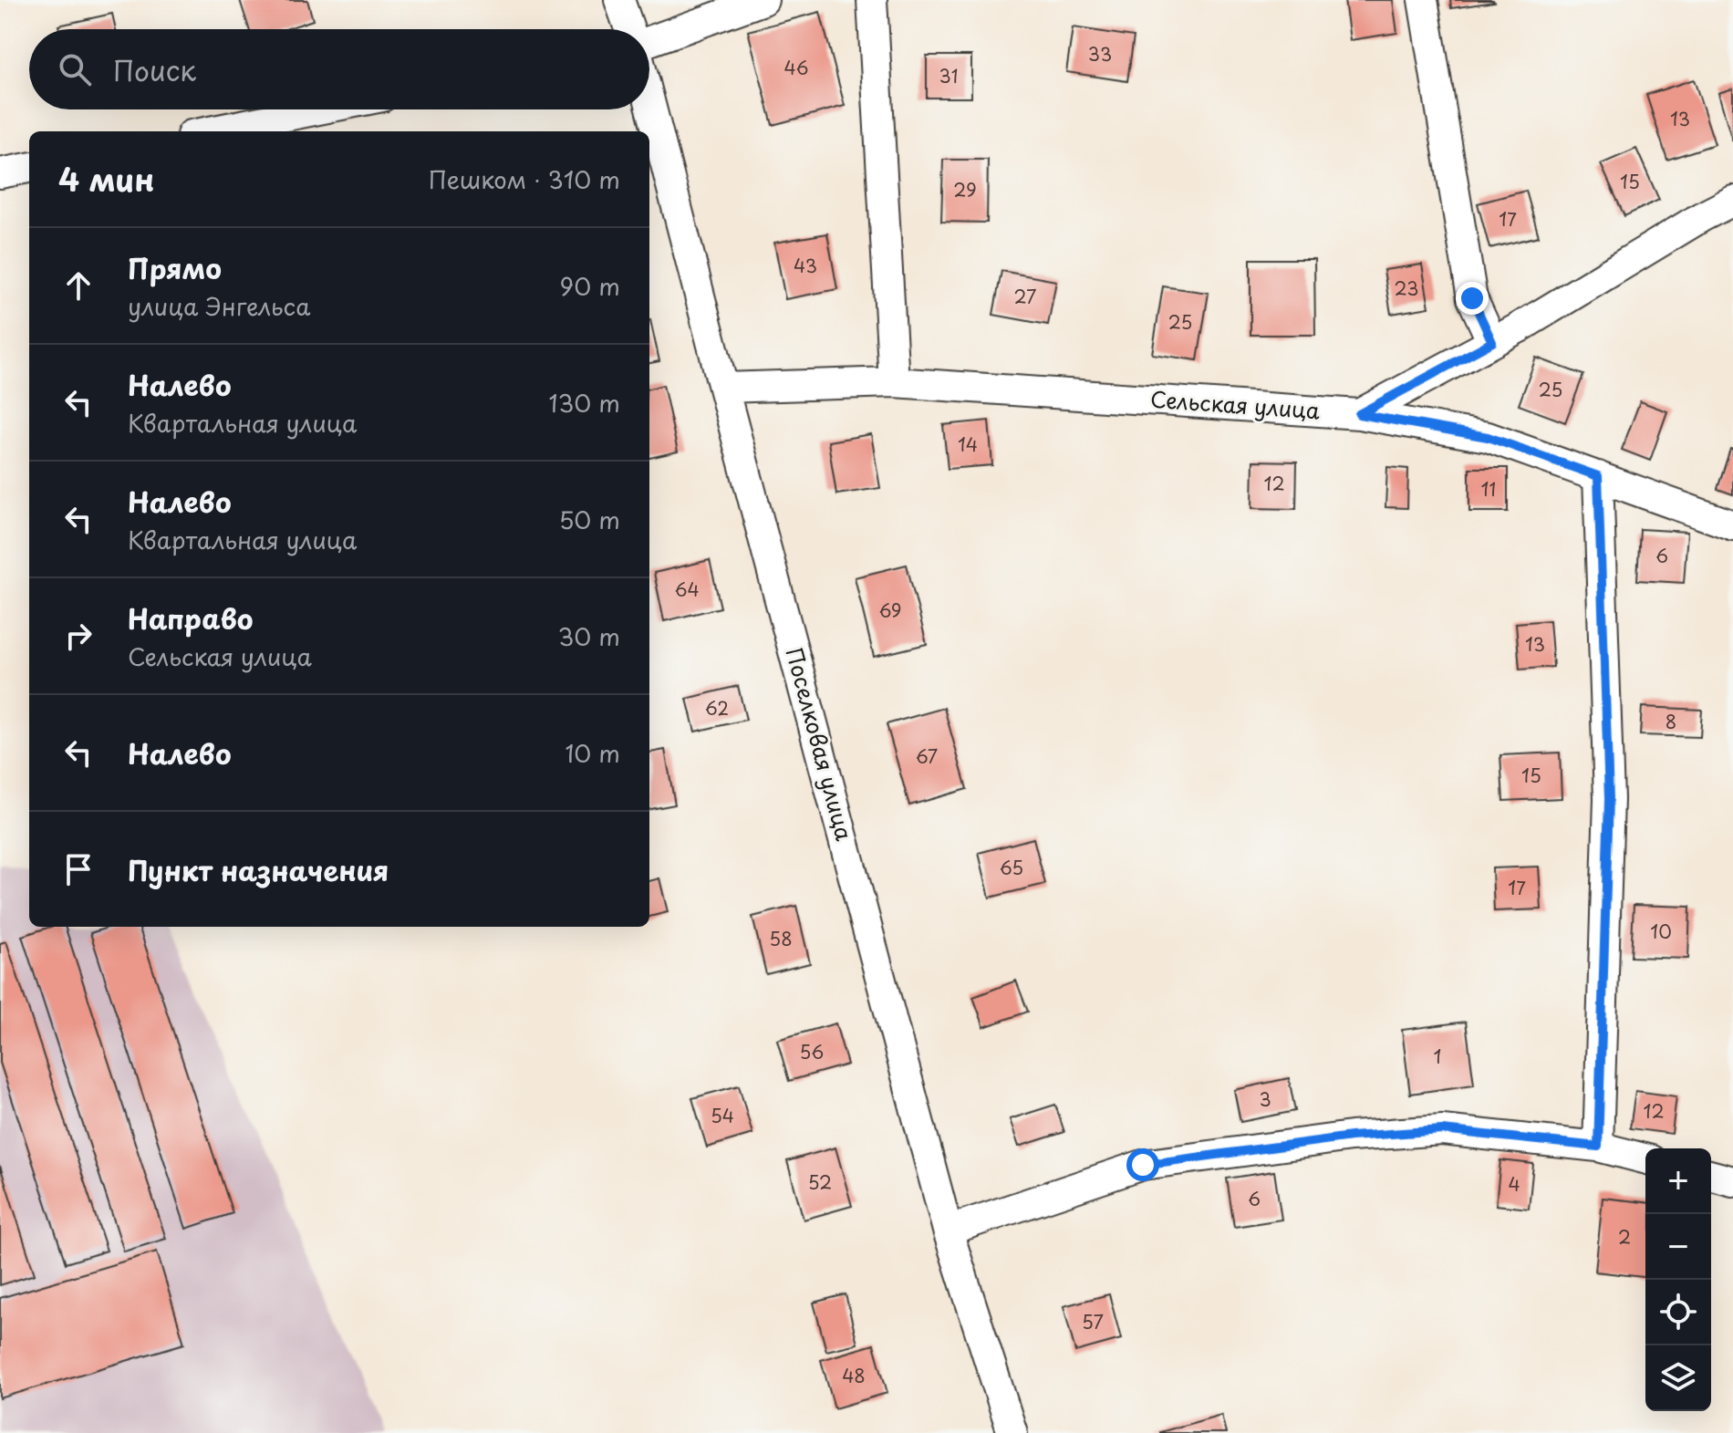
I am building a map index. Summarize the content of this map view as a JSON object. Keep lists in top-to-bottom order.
{
  "streets": {
    "street": ["Сельская улица", "Поселковая улица"]
  },
  "crossings": [
    ["Сельская улица", "Поселковая улица"]
  ],
  "house_numbers": [
    "33",
    "46",
    "31",
    "13",
    "15",
    "29",
    "17",
    "43",
    "23",
    "27",
    "25",
    "25",
    "14",
    "12",
    "11",
    "6",
    "64",
    "69",
    "13",
    "62",
    "8",
    "67",
    "15",
    "65",
    "17",
    "10",
    "58",
    "56",
    "1",
    "3",
    "12",
    "54",
    "52",
    "4",
    "6",
    "2",
    "57",
    "48"
  ],
  "page": {
    "search": "Поиск",
    "heading": ["4 мин", "Пешком · 310 m"],
    "list": [
      ["Прямо", "улица Энгельса", "90 m"],
      ["Налево", "Квартальная улица", "130 m"],
      ["Налево", "Квартальная улица", "50 m"],
      ["Направо", "Сельская улица", "30 m"],
      ["Налево", "10 m"],
      "Пункт назначения"
    ],
    "map_buttons": ["+", "−"]
  }
}
